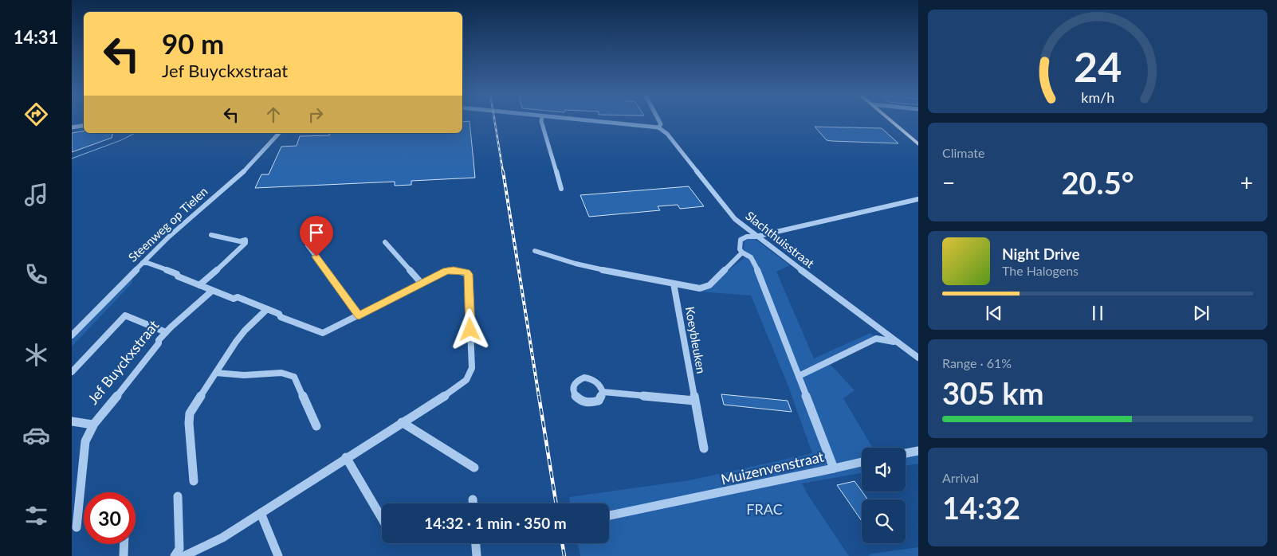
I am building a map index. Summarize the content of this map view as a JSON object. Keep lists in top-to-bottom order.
{
  "streets": {
    "street": [
      "Steenweg op Tielen",
      "Slachthuisstraat",
      "Koeybleuken",
      "Jef Buyckxstraat",
      "Muizenvenstraat"
    ]
  },
  "parks": ["FRAC"],
  "page": {
    "tabs": "14:31",
    "turn": ["90 m", "Jef Buyckxstraat"],
    "tile": [
      "Climate",
      ["Range · 61%", "305 km"],
      ["Arrival", "14:32"]
    ],
    "heat": ["−", "20.5°", "+"],
    "song": ["Night Drive", "The Halogens"],
    "limit": "30",
    "trip": "14:32 · 1 min · 350 m",
    "gauge": ["24", "km/h"]
  }
}
